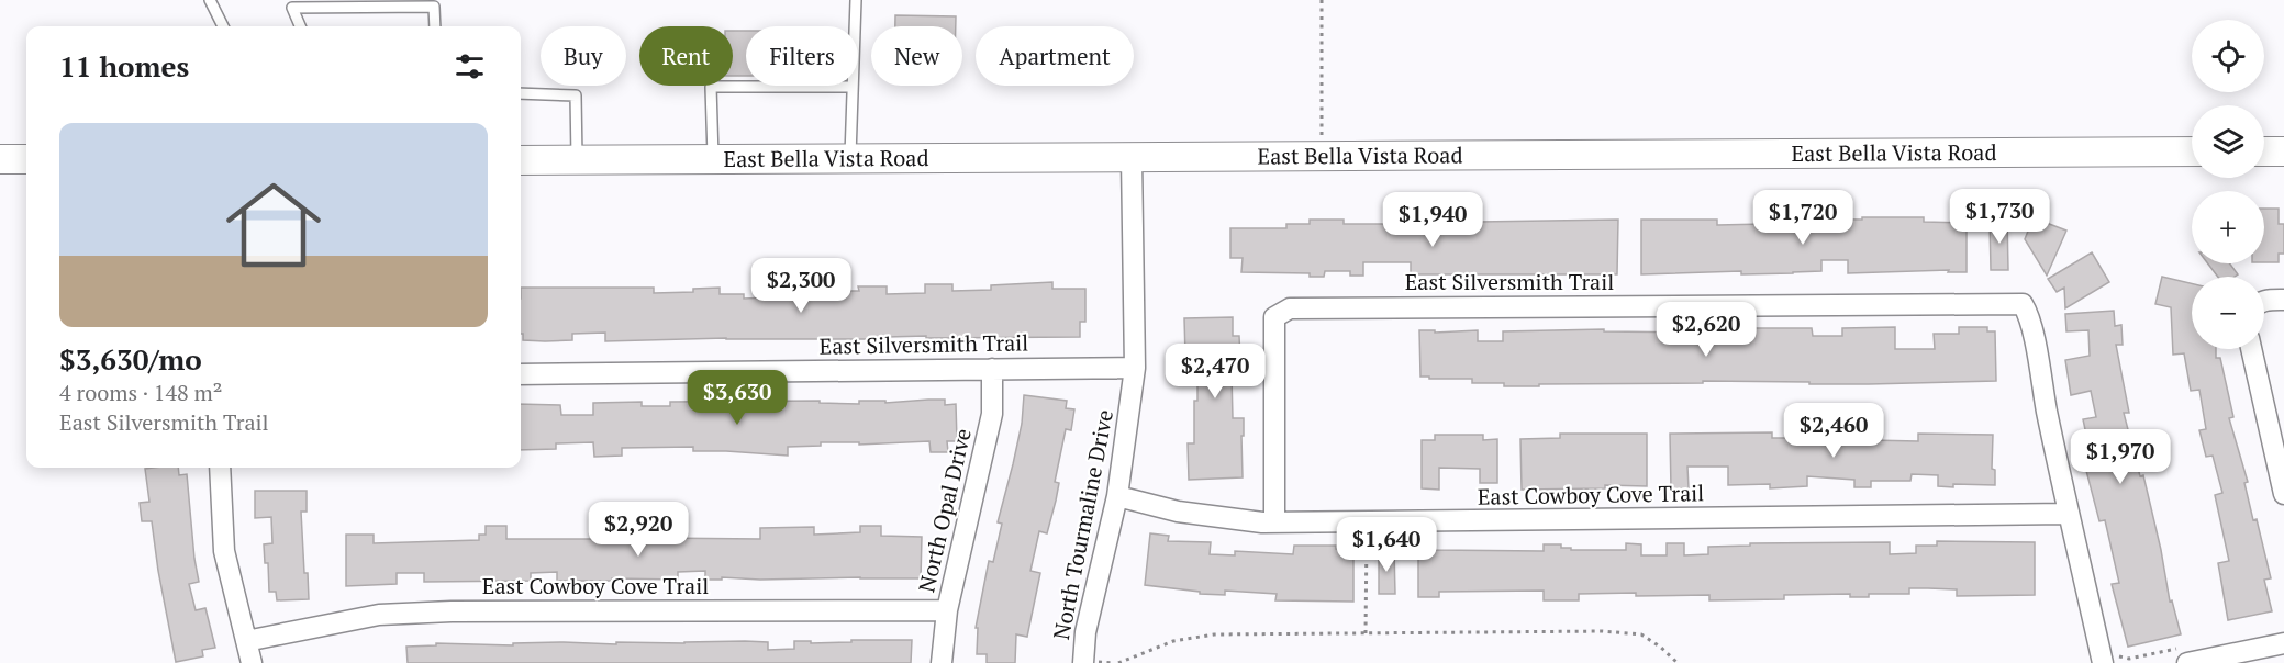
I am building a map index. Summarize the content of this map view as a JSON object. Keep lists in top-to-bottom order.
{
  "streets": {
    "street": [
      "East Bella Vista Road",
      "East Silversmith Trail",
      "East Cowboy Cove Trail",
      "North Opal Drive",
      "North Tourmaline Drive"
    ]
  },
  "crossings": [
    ["East Bella Vista Road", "North Tourmaline Drive"],
    ["East Silversmith Trail", "East Cowboy Cove Trail"],
    ["East Silversmith Trail", "North Opal Drive"],
    ["East Silversmith Trail", "North Tourmaline Drive"],
    ["East Cowboy Cove Trail", "North Opal Drive"],
    ["East Cowboy Cove Trail", "North Tourmaline Drive"]
  ],
  "page": {
    "map_buttons": ["+", "−"],
    "chip": [
      "Buy",
      "Rent",
      "Filters",
      "New",
      "Apartment"
    ],
    "heading": "11 homes",
    "list": [
      {
        "name": "$3,630/mo",
        "note": "4 rooms · 148 m² · East Silversmith Trail"
      }
    ],
    "price": [
      "$1,730",
      "$1,720",
      "$1,940",
      "$2,300",
      "$2,620",
      "$2,470",
      "$3,630",
      "$2,460",
      "$1,970",
      "$2,920",
      "$1,640"
    ]
  }
}
